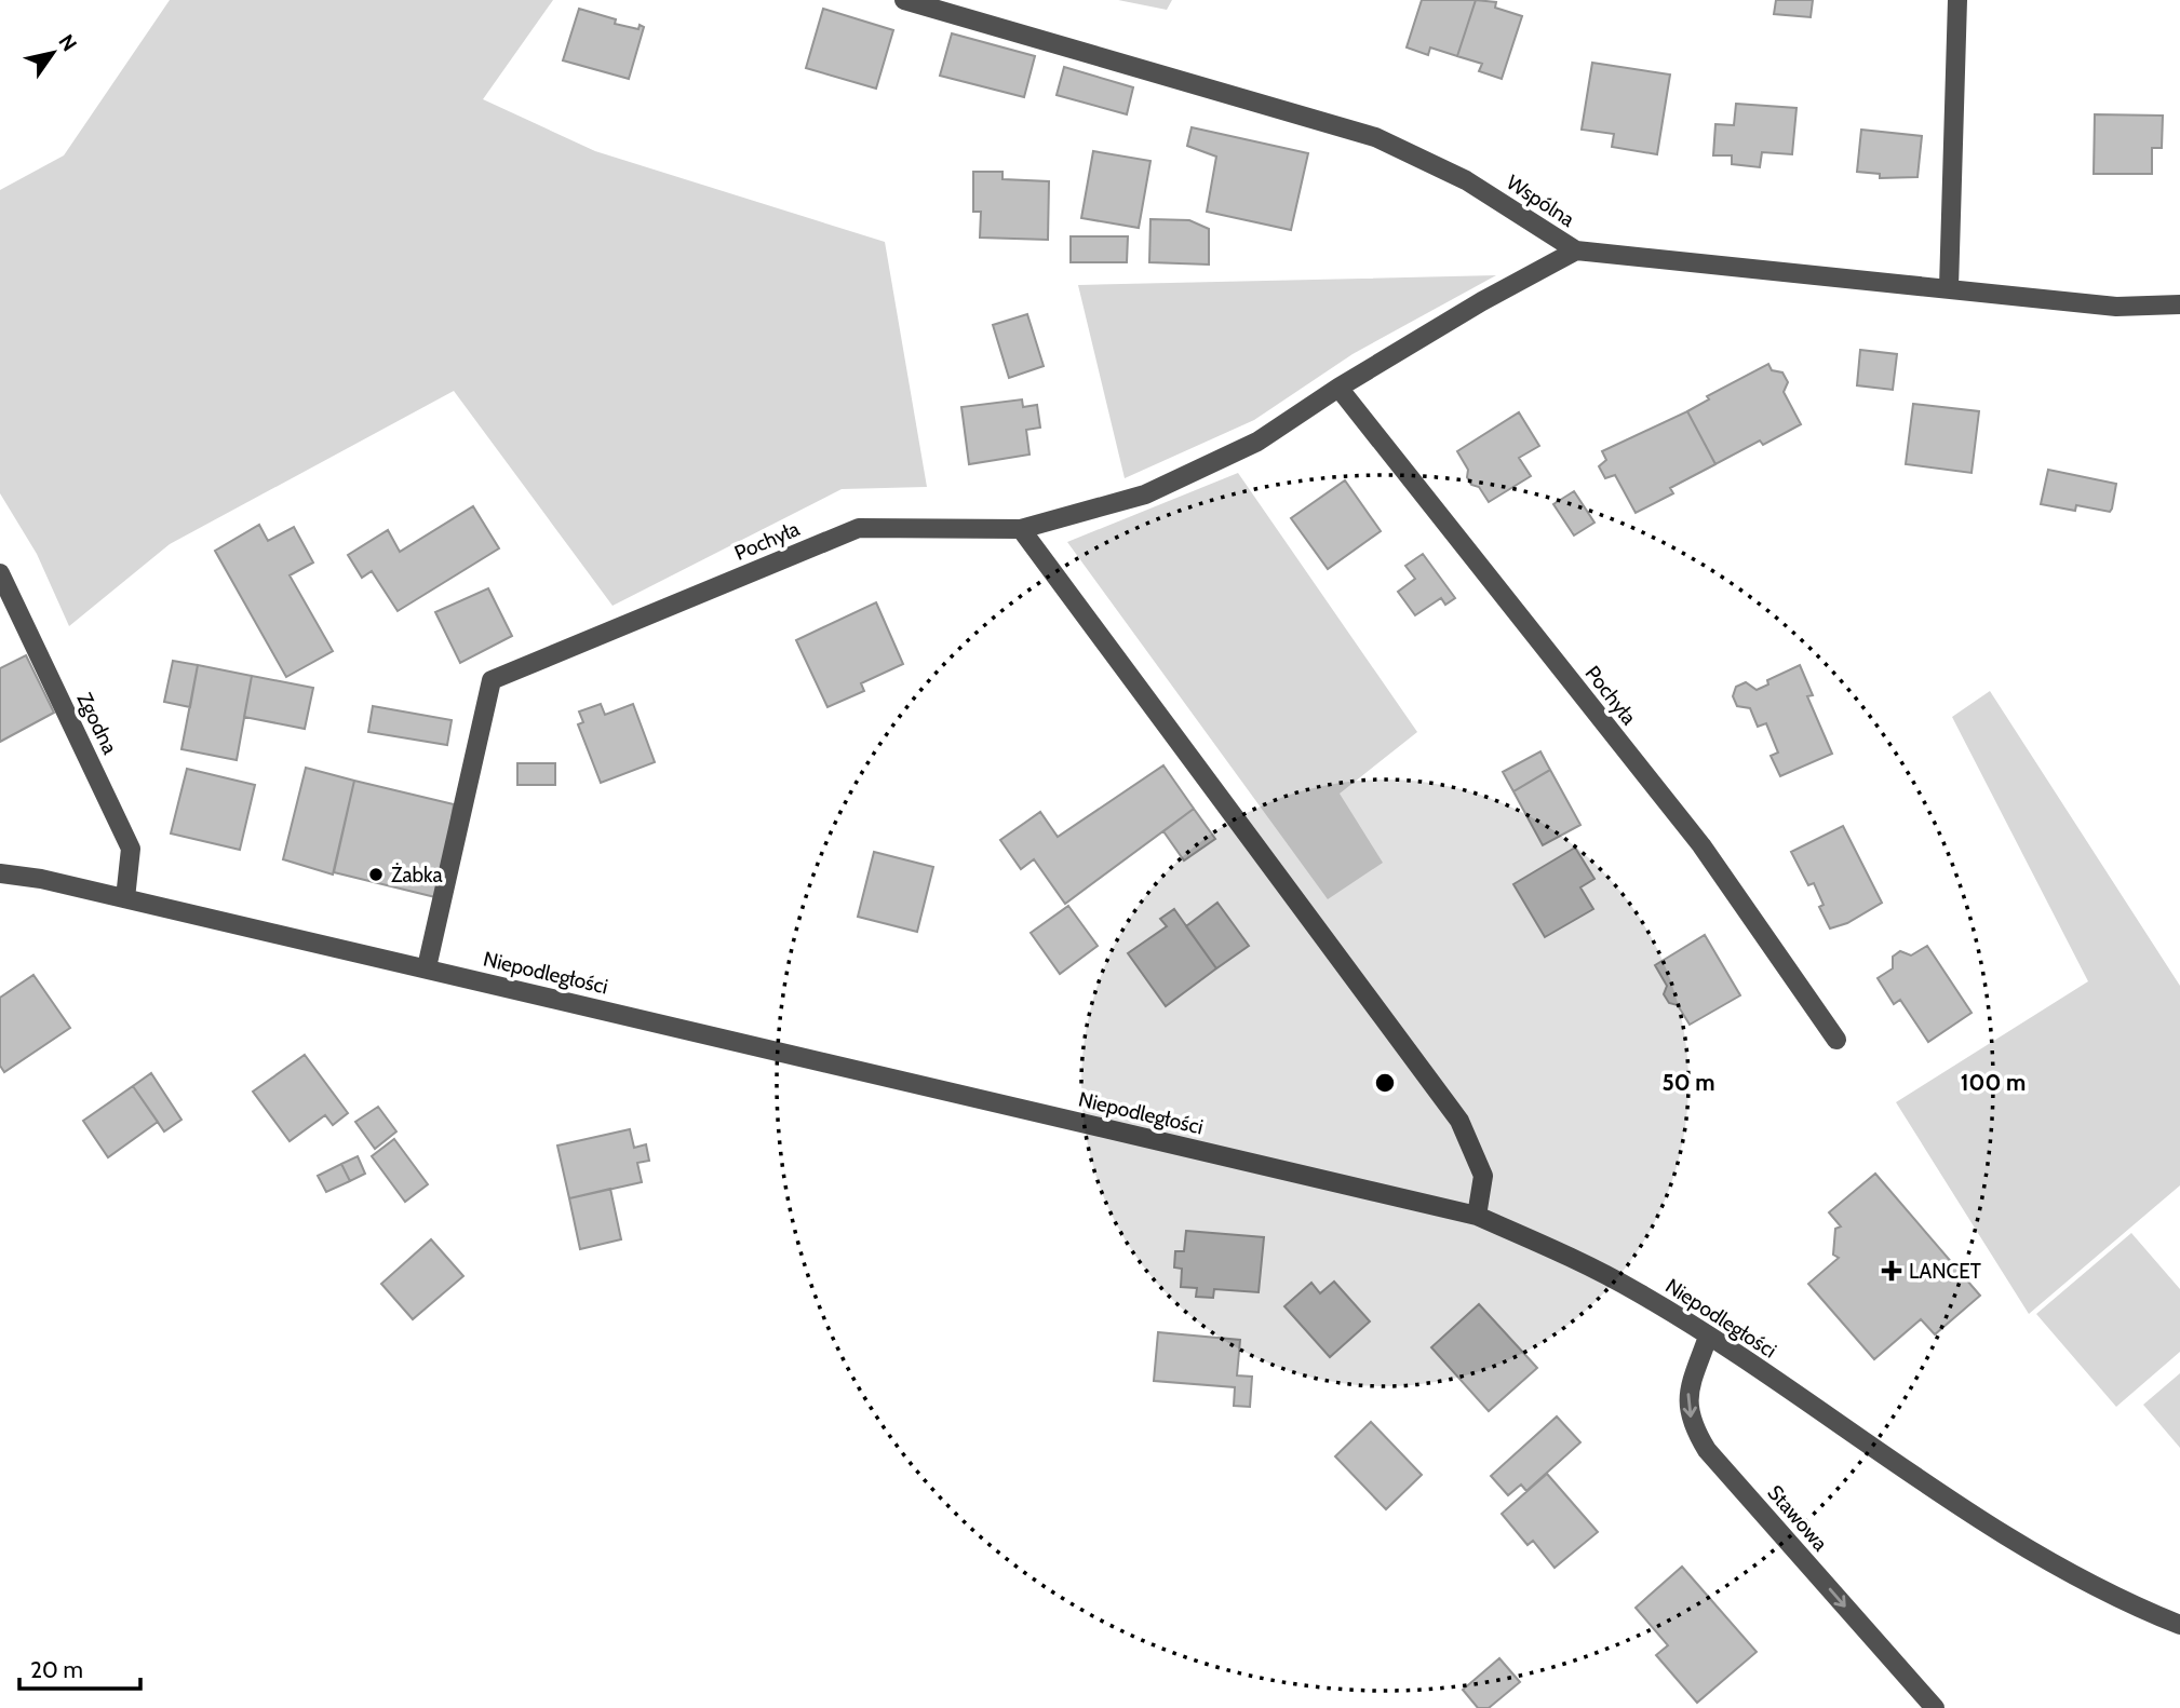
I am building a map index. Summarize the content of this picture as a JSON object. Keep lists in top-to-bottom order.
{
  "streets": {
    "street": [
      "Wspólna",
      "Pochyła",
      "Zgodna",
      "Niepodległości",
      "Stawowa"
    ]
  },
  "crossings": [
    ["Wspólna", "Pochyła"],
    ["Pochyła", "Niepodległości"],
    ["Zgodna", "Niepodległości"],
    ["Niepodległości", "Stawowa"]
  ],
  "one_way": ["Stawowa"],
  "places": {
    "other": ["Żabka"],
    "health": ["LANCET"]
  },
  "scale_bar": "20 m",
  "north": "top right",
  "rings": ["50 m", "100 m"]
}
